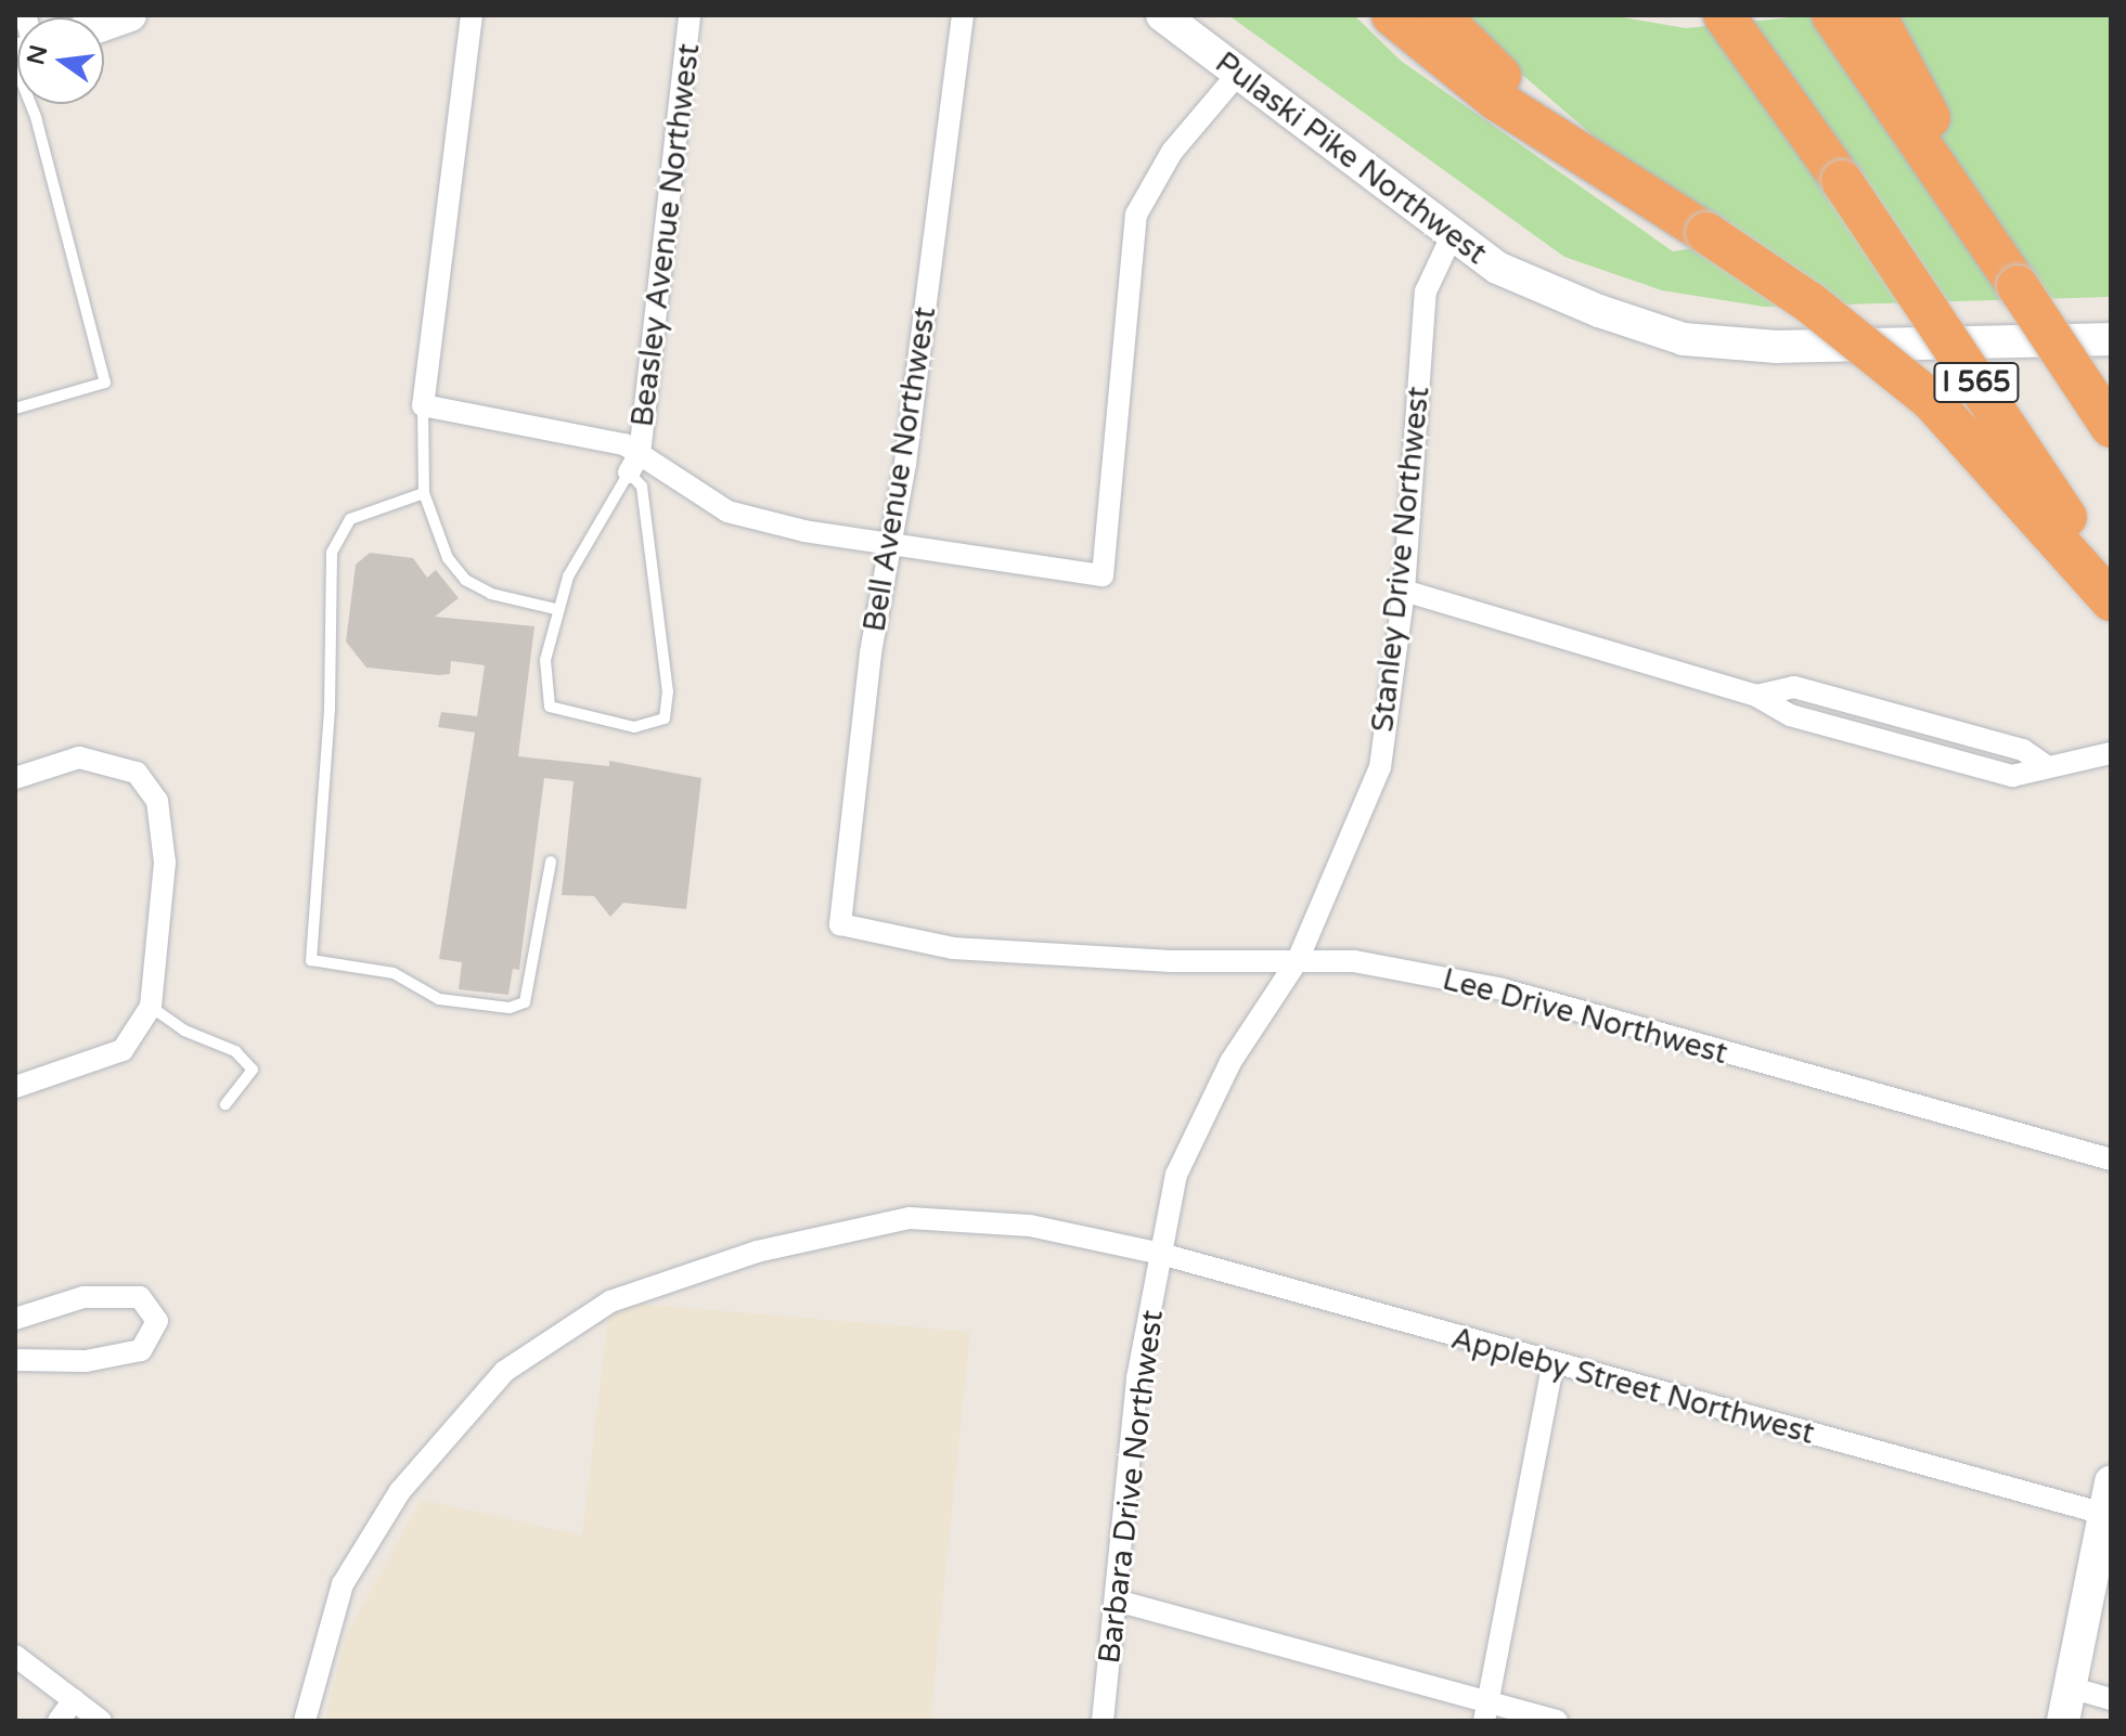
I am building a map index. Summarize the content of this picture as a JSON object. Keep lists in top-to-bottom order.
{
  "streets": {
    "highway": ["I 565"],
    "main road": ["Pulaski Pike Northwest"],
    "street": [
      "Beasley Avenue Northwest",
      "Bell Avenue Northwest",
      "Stanley Drive Northwest",
      "Lee Drive Northwest",
      "Appleby Street Northwest",
      "Barbara Drive Northwest"
    ]
  },
  "crossings": [
    ["Pulaski Pike Northwest", "Stanley Drive Northwest"],
    ["Bell Avenue Northwest", "Lee Drive Northwest"],
    ["Stanley Drive Northwest", "Lee Drive Northwest"],
    ["Stanley Drive Northwest", "Appleby Street Northwest"],
    ["Stanley Drive Northwest", "Barbara Drive Northwest"],
    ["Appleby Street Northwest", "Barbara Drive Northwest"]
  ],
  "north": "left"
}
